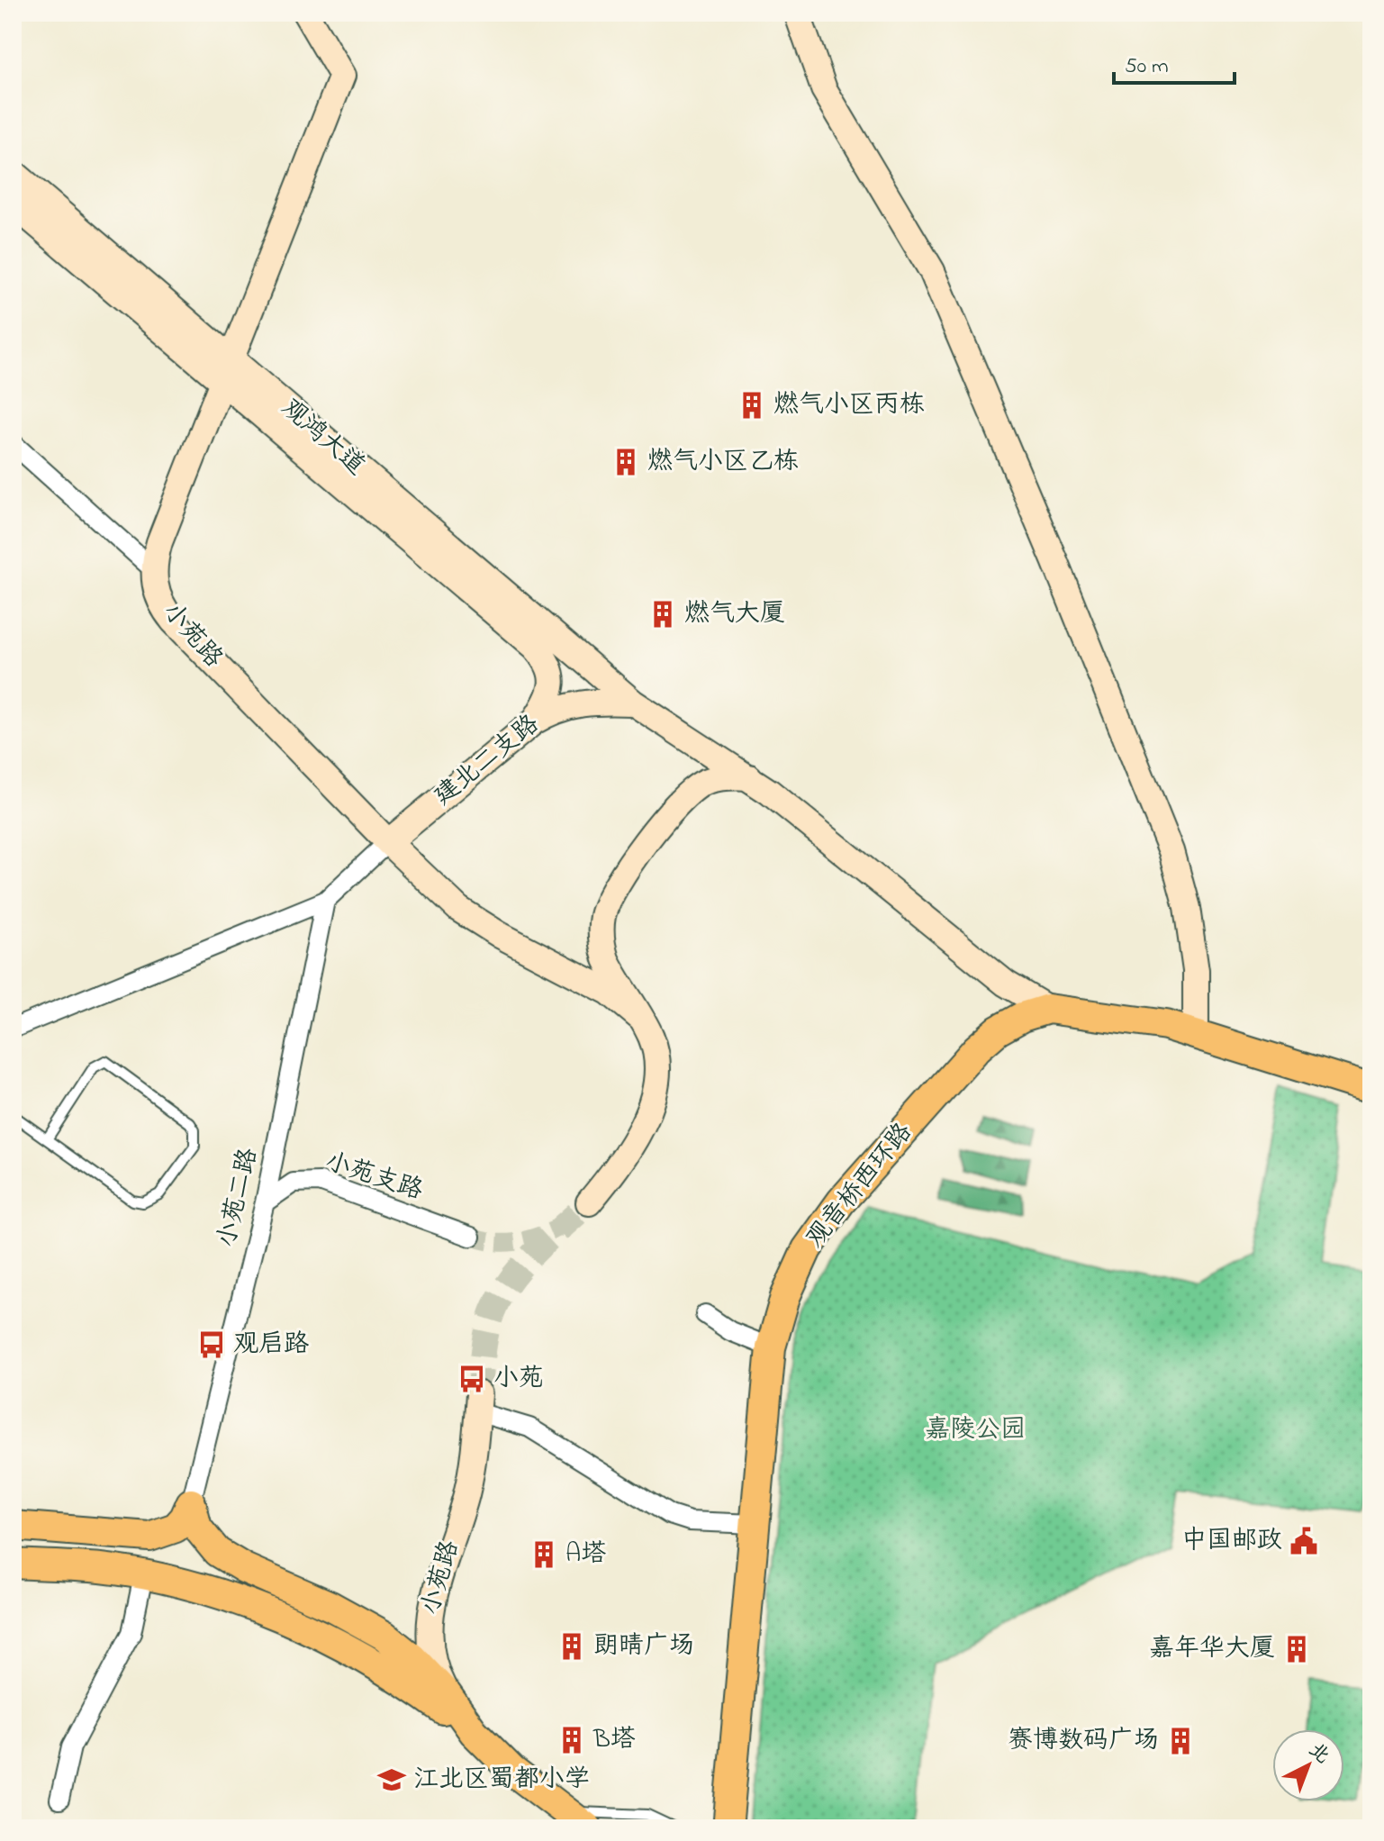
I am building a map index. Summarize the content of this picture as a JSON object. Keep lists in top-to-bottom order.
{
  "streets": {
    "main road": ["小苑路", "观音桥西环路"],
    "street": [
      "观鸿大道",
      "建北二支路",
      "小苑支路",
      "小苑二路"
    ]
  },
  "crossings": [
    ["观鸿大道", "小苑路"],
    ["观鸿大道", "建北二支路"],
    ["小苑路", "建北二支路"],
    ["建北二支路", "小苑二路"],
    ["小苑支路", "小苑二路"]
  ],
  "parks": ["嘉陵公园"],
  "places": {
    "building": [
      "燃气小区丙栋",
      "燃气小区乙栋",
      "燃气大厦",
      "A塔",
      "朗晴广场",
      "嘉年华大厦",
      "B塔",
      "赛博数码广场"
    ],
    "bus stop": ["观启路", "小苑"],
    "public building": ["中国邮政"],
    "school or university": ["江北区蜀都小学"]
  },
  "scale_bar": "50 m",
  "north": "top right"
}
